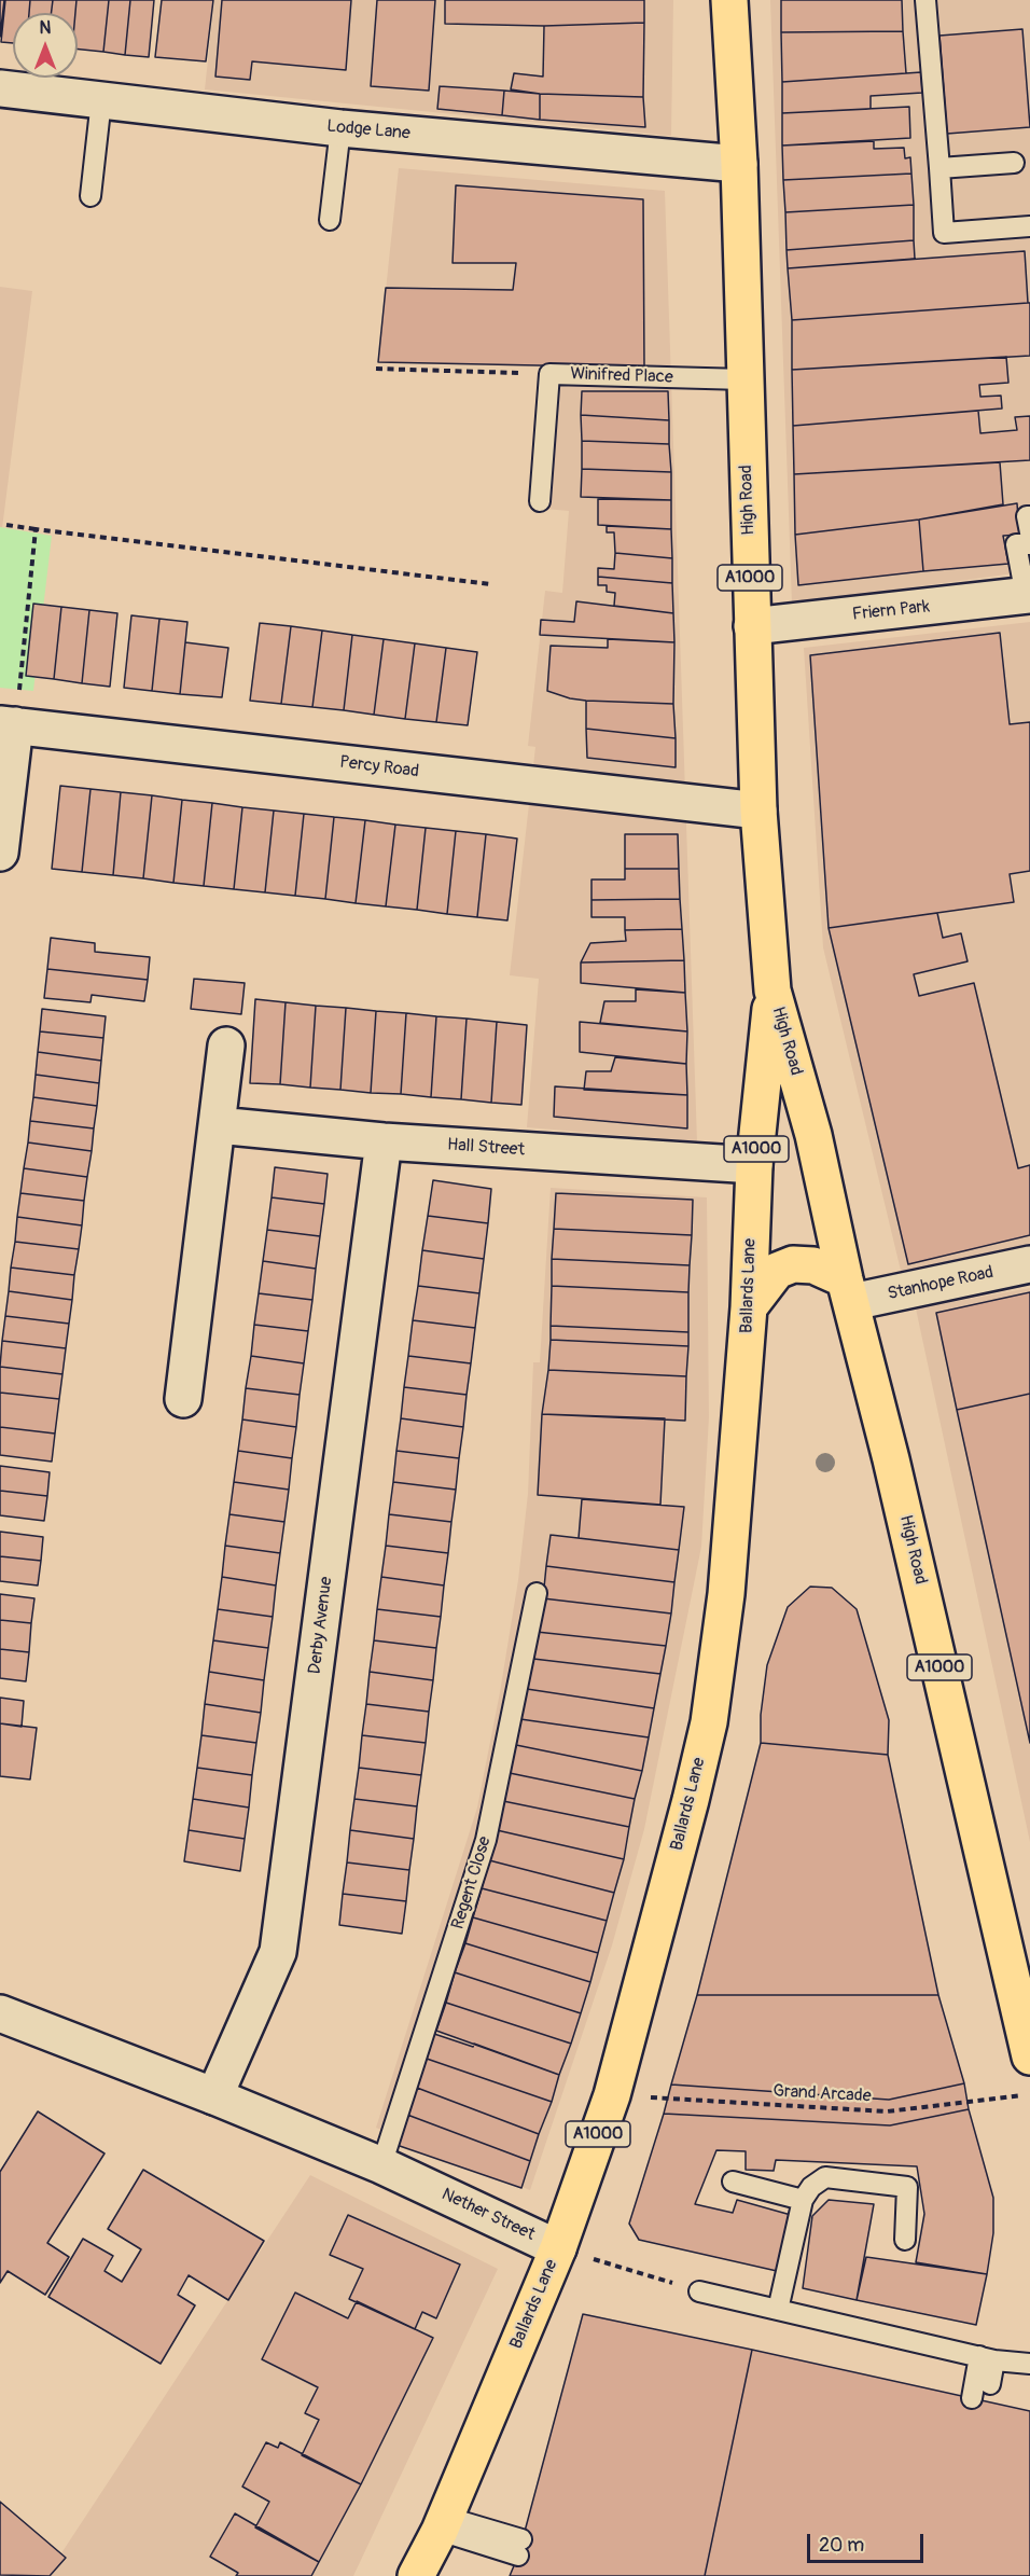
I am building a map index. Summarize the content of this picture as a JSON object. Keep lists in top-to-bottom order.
{
  "streets": {
    "main road": ["High Road", "A1000", "Ballards Lane"],
    "street": [
      "Lodge Lane",
      "Friern Park",
      "Percy Road",
      "Hall Street",
      "Stanhope Road",
      "Derby Avenue",
      "Nether Street"
    ],
    "lane": ["Winifred Place", "Regent Close"],
    "path": ["Grand Arcade"]
  },
  "crossings": [
    ["Lodge Lane", "High Road"],
    ["Winifred Place", "High Road"],
    ["High Road", "Friern Park"],
    ["High Road", "Percy Road"],
    ["High Road", "Stanhope Road"],
    ["High Road", "Ballards Lane"],
    ["Hall Street", "Ballards Lane"],
    ["Hall Street", "Derby Avenue"],
    ["Ballards Lane", "Grand Arcade"],
    ["Ballards Lane", "Nether Street"],
    ["Derby Avenue", "Nether Street"],
    ["Regent Close", "Nether Street"]
  ],
  "scale_bar": "20 m",
  "north": "top"
}
